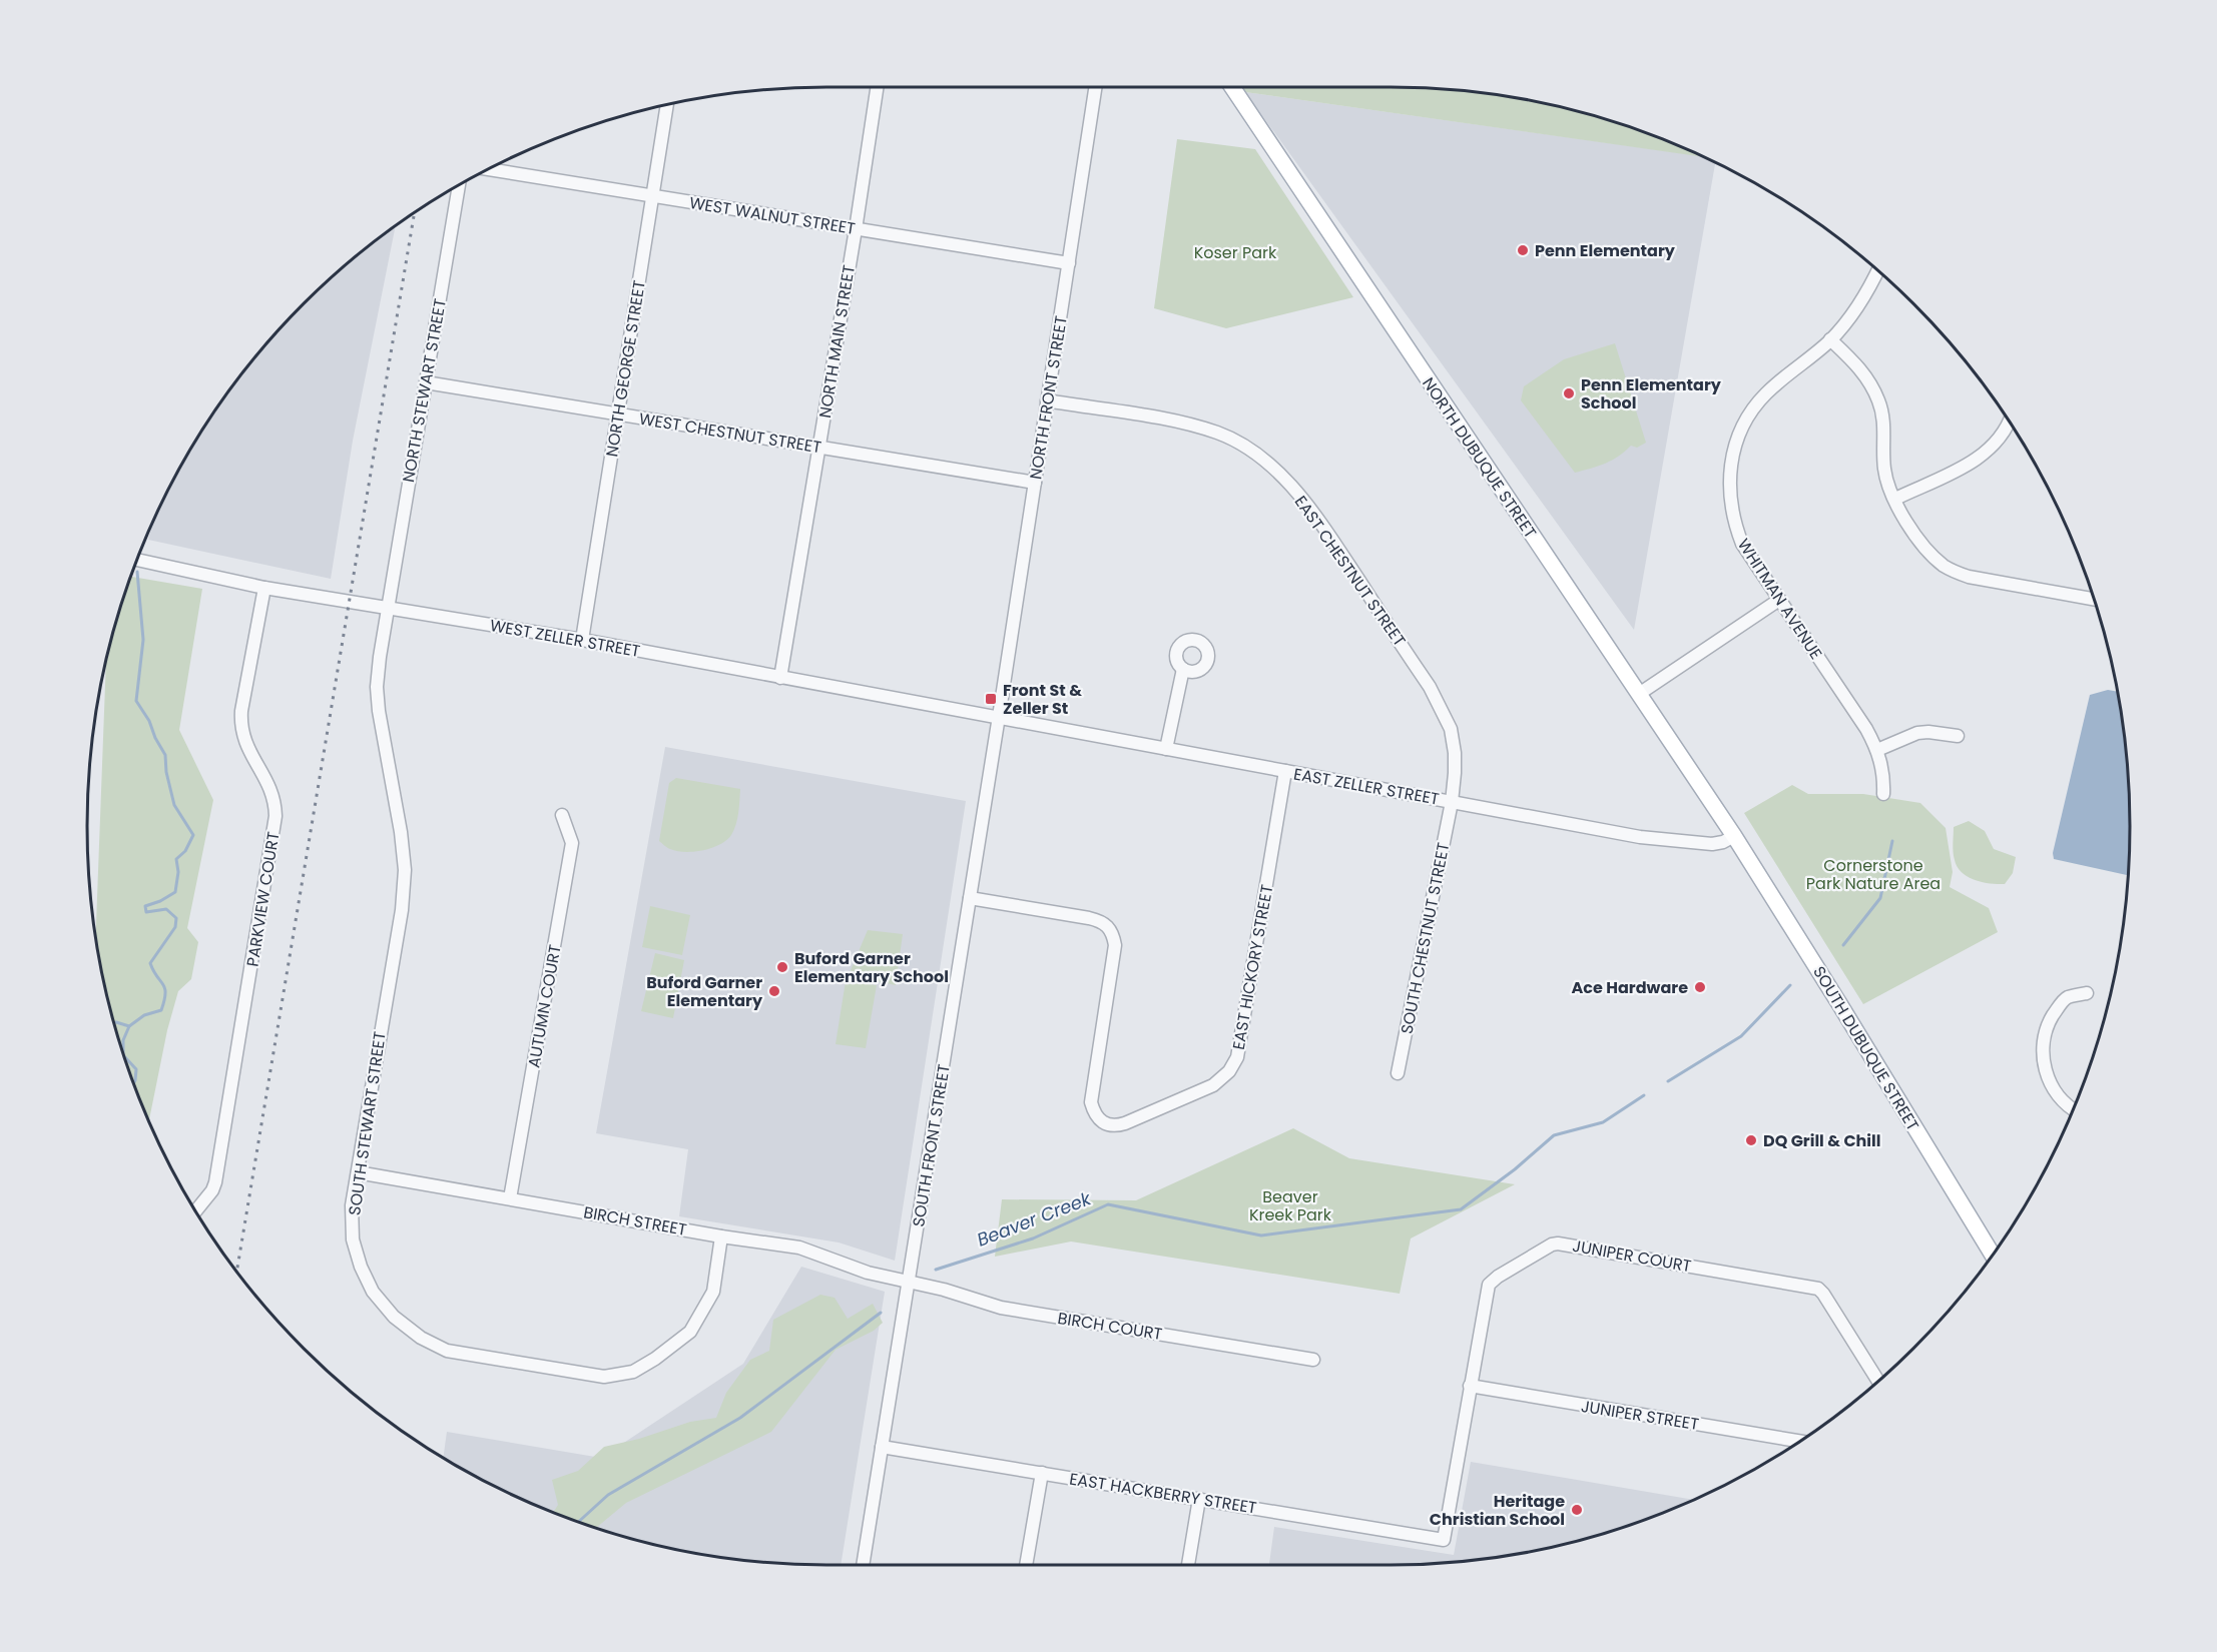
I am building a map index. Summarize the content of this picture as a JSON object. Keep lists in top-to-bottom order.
{
  "streets": {
    "main road": ["NORTH DUBUQUE STREET", "SOUTH DUBUQUE STREET"],
    "street": [
      "WEST WALNUT STREET",
      "NORTH MAIN STREET",
      "NORTH GEORGE STREET",
      "NORTH STEWART STREET",
      "NORTH FRONT STREET",
      "WEST CHESTNUT STREET",
      "EAST CHESTNUT STREET",
      "WHITMAN AVENUE",
      "WEST ZELLER STREET",
      "EAST ZELLER STREET",
      "PARKVIEW COURT",
      "SOUTH CHESTNUT STREET",
      "EAST HICKORY STREET",
      "AUTUMN COURT",
      "SOUTH STEWART STREET",
      "SOUTH FRONT STREET",
      "BIRCH STREET",
      "JUNIPER COURT",
      "BIRCH COURT",
      "JUNIPER STREET",
      "EAST HACKBERRY STREET"
    ]
  },
  "crossings": [
    ["WEST WALNUT STREET", "NORTH MAIN STREET"],
    ["WEST WALNUT STREET", "NORTH GEORGE STREET"],
    ["WEST WALNUT STREET", "NORTH FRONT STREET"],
    ["NORTH MAIN STREET", "WEST CHESTNUT STREET"],
    ["NORTH MAIN STREET", "WEST ZELLER STREET"],
    ["NORTH GEORGE STREET", "WEST CHESTNUT STREET"],
    ["NORTH GEORGE STREET", "WEST ZELLER STREET"],
    ["NORTH STEWART STREET", "WEST CHESTNUT STREET"],
    ["NORTH STEWART STREET", "WEST ZELLER STREET"],
    ["NORTH STEWART STREET", "SOUTH STEWART STREET"],
    ["NORTH FRONT STREET", "WEST CHESTNUT STREET"],
    ["NORTH FRONT STREET", "EAST CHESTNUT STREET"],
    ["NORTH FRONT STREET", "WEST ZELLER STREET"],
    ["NORTH FRONT STREET", "EAST ZELLER STREET"],
    ["NORTH FRONT STREET", "SOUTH FRONT STREET"],
    ["NORTH DUBUQUE STREET", "EAST ZELLER STREET"],
    ["NORTH DUBUQUE STREET", "SOUTH DUBUQUE STREET"],
    ["EAST CHESTNUT STREET", "EAST ZELLER STREET"],
    ["EAST CHESTNUT STREET", "SOUTH CHESTNUT STREET"],
    ["WEST ZELLER STREET", "EAST ZELLER STREET"],
    ["WEST ZELLER STREET", "PARKVIEW COURT"],
    ["WEST ZELLER STREET", "SOUTH STEWART STREET"],
    ["WEST ZELLER STREET", "SOUTH FRONT STREET"],
    ["EAST ZELLER STREET", "SOUTH CHESTNUT STREET"],
    ["EAST ZELLER STREET", "EAST HICKORY STREET"],
    ["EAST ZELLER STREET", "SOUTH DUBUQUE STREET"],
    ["EAST ZELLER STREET", "SOUTH FRONT STREET"],
    ["EAST HICKORY STREET", "SOUTH FRONT STREET"],
    ["AUTUMN COURT", "BIRCH STREET"],
    ["SOUTH STEWART STREET", "BIRCH STREET"],
    ["SOUTH FRONT STREET", "BIRCH STREET"],
    ["SOUTH FRONT STREET", "BIRCH COURT"],
    ["SOUTH FRONT STREET", "EAST HACKBERRY STREET"],
    ["BIRCH STREET", "BIRCH COURT"],
    ["JUNIPER COURT", "JUNIPER STREET"],
    ["JUNIPER COURT", "EAST HACKBERRY STREET"]
  ],
  "water": ["Beaver Creek"],
  "parks": ["Koser Park", "Cornerstone Park Nature Area", "Beaver Kreek Park"],
  "places": {
    "other": [
      "Penn Elementary",
      "Penn Elementary School",
      "Buford Garner Elementary School",
      "Ace Hardware",
      "Buford Garner Elementary",
      "DQ Grill & Chill",
      "Heritage Christian School"
    ],
    "transit": ["Front St & Zeller St"]
  }
}
